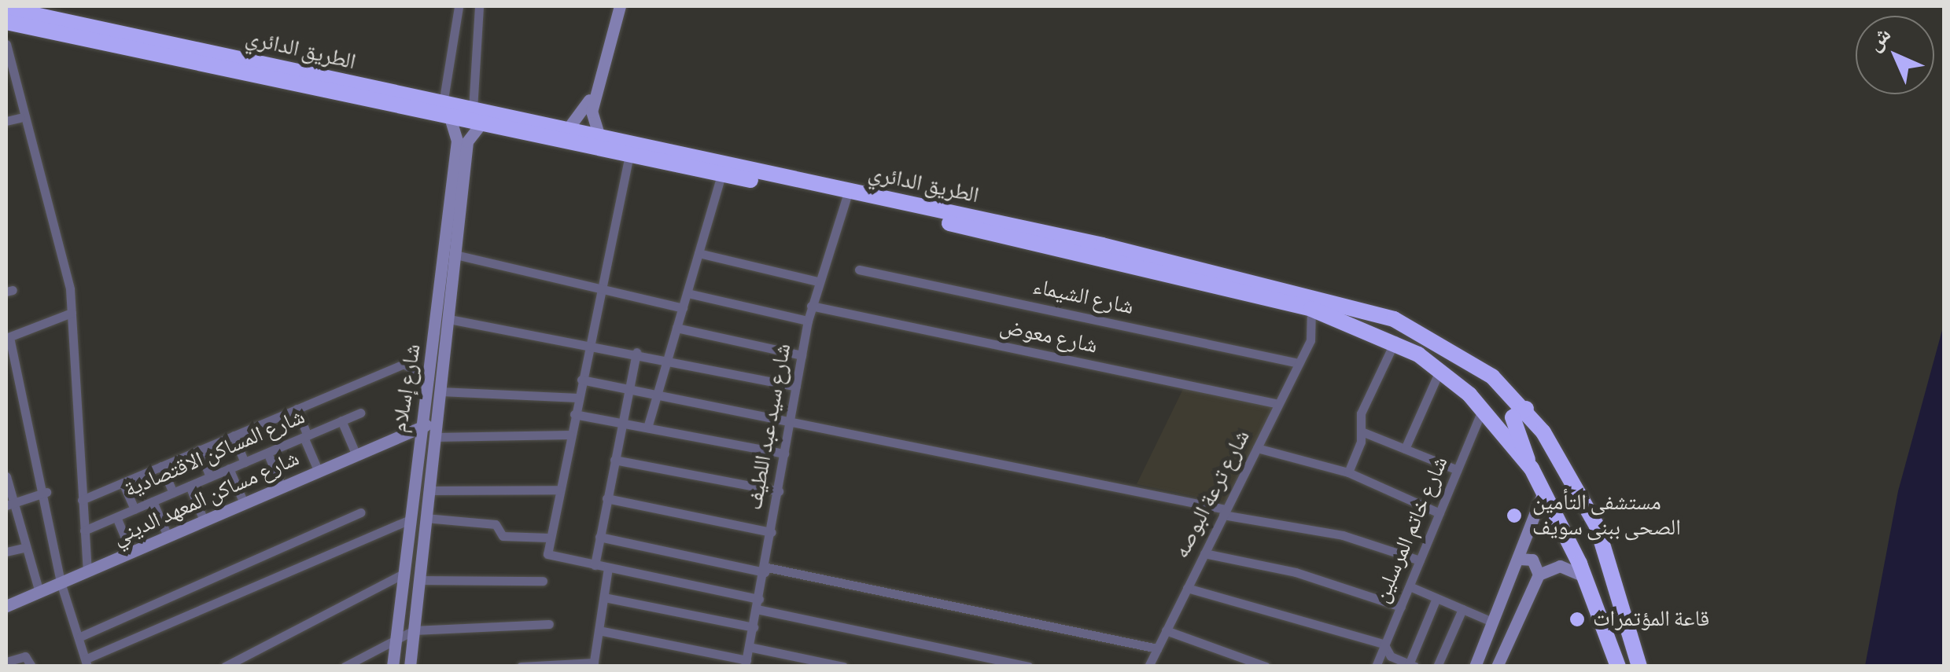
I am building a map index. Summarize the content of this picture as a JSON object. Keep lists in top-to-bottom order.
{
  "streets": {
    "highway": ["الطريق الدائري"],
    "street": [
      "شارع الشيماء",
      "شارع معوض",
      "شارع إسلام",
      "شارع سيد عبد اللطيف",
      "شارع المساكن الاقتصادية",
      "شارع ترعة البوصه",
      "شارع مساكن المعهد الديني",
      "شارع خاتم المرسلين"
    ]
  },
  "crossings": [
    ["الطريق الدائري", "شارع إسلام"],
    ["الطريق الدائري", "شارع سيد عبد اللطيف"],
    ["الطريق الدائري", "شارع خاتم المرسلين"],
    ["شارع الشيماء", "شارع ترعة البوصه"],
    ["شارع معوض", "شارع سيد عبد اللطيف"],
    ["شارع معوض", "شارع ترعة البوصه"],
    ["شارع إسلام", "شارع مساكن المعهد الديني"]
  ],
  "places": ["مستشفى التأمين الصحى ببنى سويف", "قاعة المؤتمرات"],
  "north": "top left"
}
